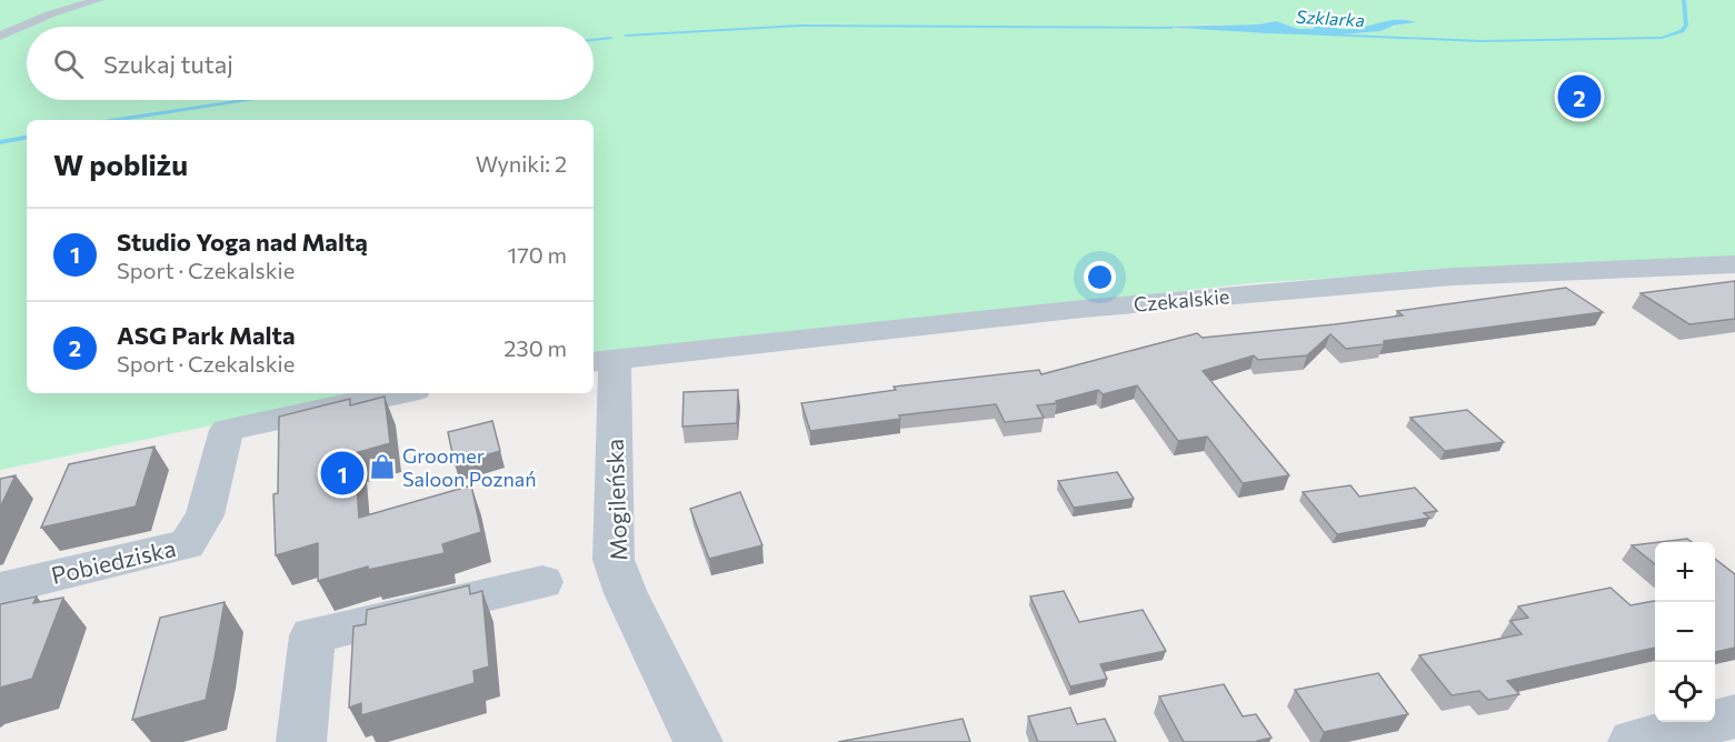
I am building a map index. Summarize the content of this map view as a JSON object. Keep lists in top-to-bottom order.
{
  "streets": {
    "street": ["Czekalskie", "Mogileńska", "Pobiedziska"]
  },
  "crossings": [
    ["Czekalskie", "Mogileńska"]
  ],
  "water": ["Szklarka"],
  "places": {
    "shop": ["Groomer Saloon Poznań"]
  },
  "page": {
    "search": "Szukaj tutaj",
    "pins": ["2", "1"],
    "heading": ["W pobliżu", "Wyniki: 2"],
    "list": [
      {
        "mark": "1",
        "name": "Studio Yoga nad Maltą",
        "note": "Sport · Czekalskie",
        "value": "170 m"
      },
      {
        "mark": "2",
        "name": "ASG Park Malta",
        "note": "Sport · Czekalskie",
        "value": "230 m"
      }
    ],
    "map_buttons": ["+", "−"]
  }
}
